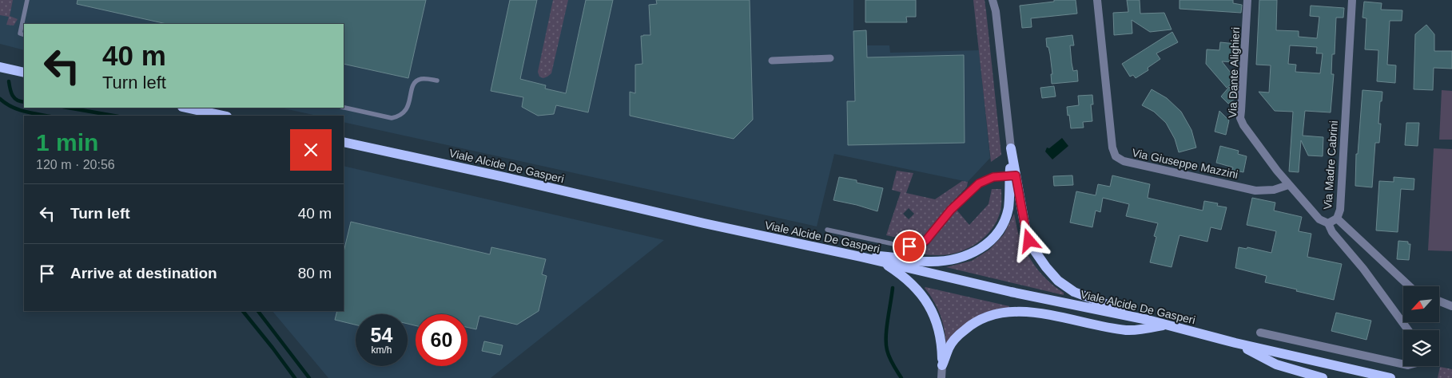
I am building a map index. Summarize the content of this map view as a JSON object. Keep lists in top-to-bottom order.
{
  "streets": {
    "main road": ["Viale Alcide De Gasperi"],
    "street": ["Via Dante Alighieri", "Via Giuseppe Mazzini", "Via Madre Cabrini"]
  },
  "crossings": [
    ["Via Dante Alighieri", "Via Giuseppe Mazzini"]
  ],
  "north": "bottom left",
  "page": {
    "turn": ["40 m", "Turn left"],
    "heading": ["1 min", "120 m · 20:56"],
    "list": [
      {
        "name": "Turn left",
        "value": "40 m"
      },
      {
        "name": "Arrive at destination",
        "value": "80 m"
      }
    ],
    "speed": "54 km/h",
    "limit": "60"
  }
}
